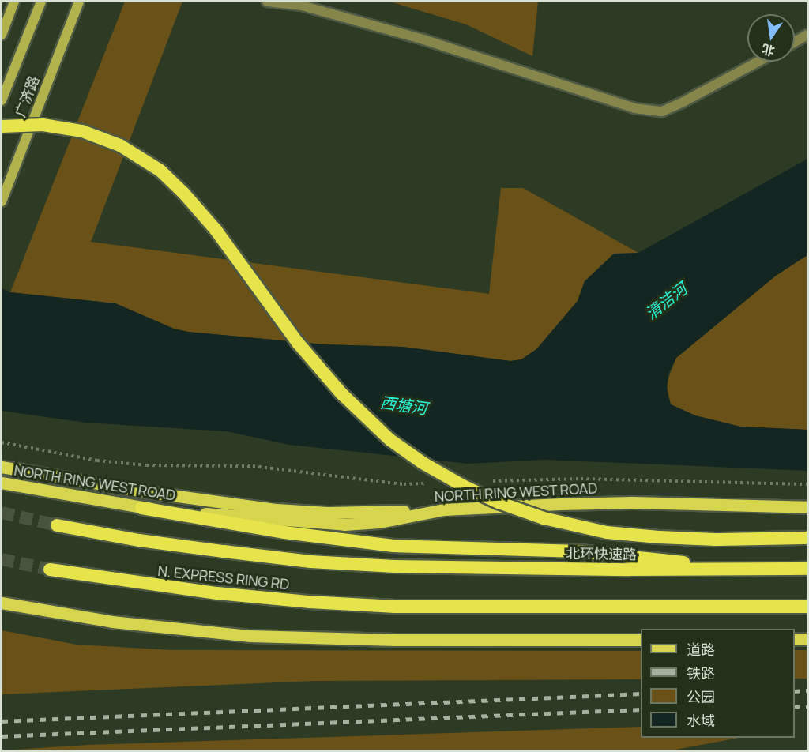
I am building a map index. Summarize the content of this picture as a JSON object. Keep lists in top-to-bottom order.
{
  "streets": {
    "highway": ["N. EXPRESS RING RD"],
    "main road": ["广济路", "NORTH RING WEST ROAD"]
  },
  "water": ["清洁河", "西塘河"],
  "legend": [
    "道路",
    "铁路",
    "公园",
    "水域"
  ],
  "north": "bottom"
}
